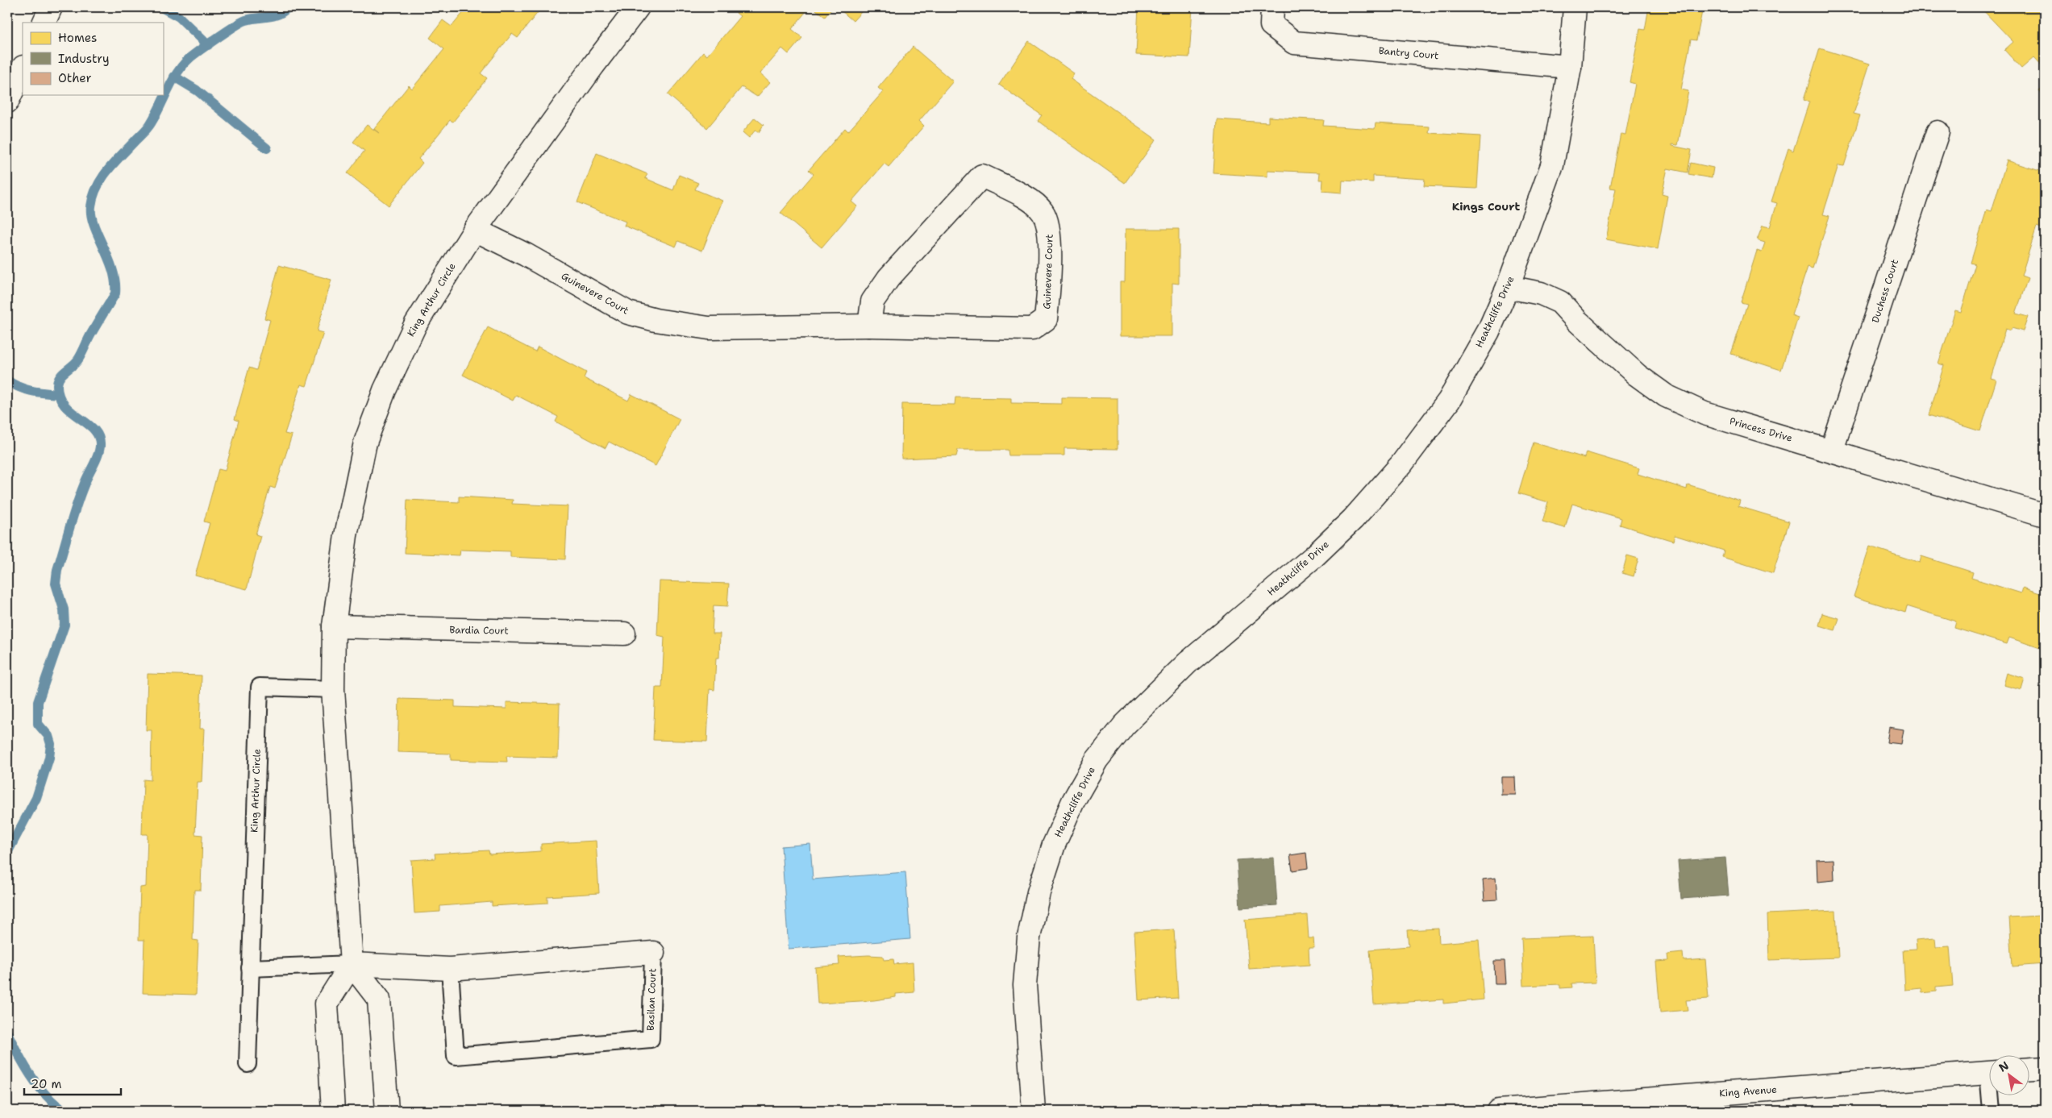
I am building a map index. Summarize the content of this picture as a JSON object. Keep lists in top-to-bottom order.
{
  "streets": {
    "street": [
      "Bantry Court",
      "Guinevere Court",
      "Duchess Court",
      "King Arthur Circle",
      "Heathcliffe Drive",
      "Princess Drive",
      "Bardia Court",
      "Basilan Court",
      "King Avenue"
    ]
  },
  "crossings": [
    ["Bantry Court", "Heathcliffe Drive"],
    ["Guinevere Court", "King Arthur Circle"],
    ["Duchess Court", "Princess Drive"],
    ["King Arthur Circle", "Bardia Court"],
    ["King Arthur Circle", "Basilan Court"],
    ["Heathcliffe Drive", "Princess Drive"]
  ],
  "districts": ["Kings Court"],
  "legend": ["Homes", "Industry", "Other"],
  "scale_bar": "20 m",
  "north": "top left"
}
